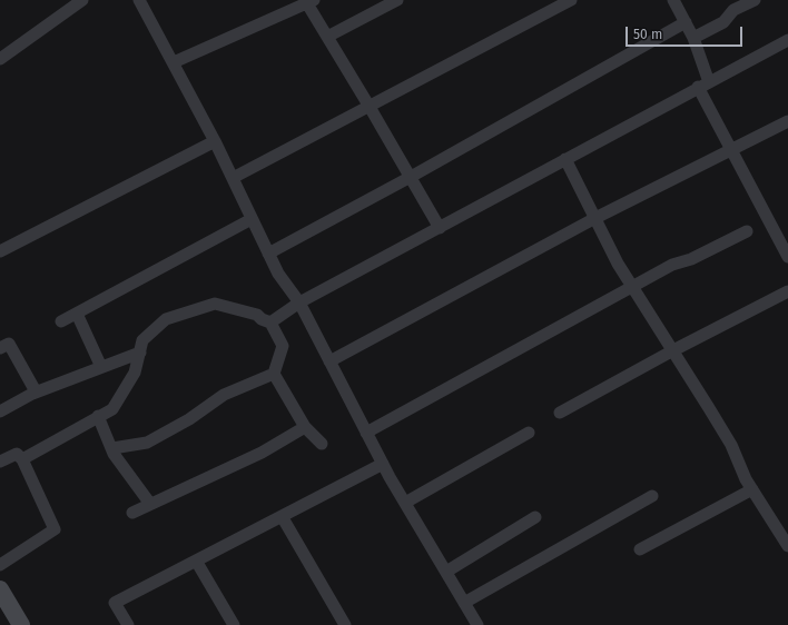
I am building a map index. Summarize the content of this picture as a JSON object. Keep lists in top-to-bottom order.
{
  "scale_bar": "50 m"
}
